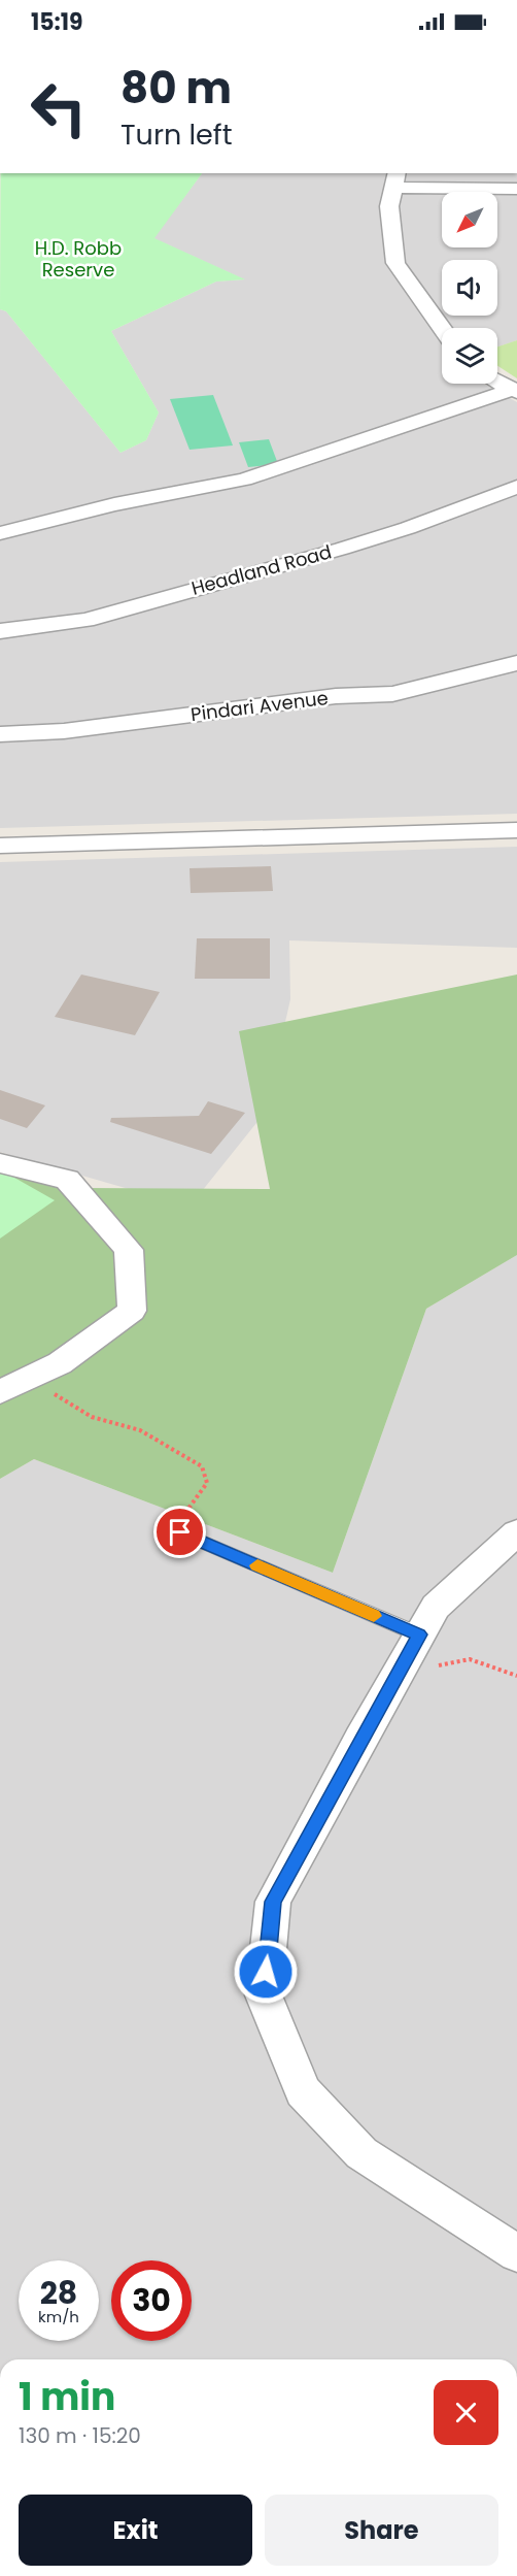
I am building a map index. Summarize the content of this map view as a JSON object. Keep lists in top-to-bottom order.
{
  "streets": {
    "street": ["Headland Road", "Pindari Avenue"]
  },
  "parks": ["H.D. Robb Reserve"],
  "north": "bottom left",
  "page": {
    "status": "15:19",
    "turn": ["80 m", "Turn left"],
    "speed": "28 km/h",
    "limit": "30",
    "heading": ["1 min", "130 m · 15:20"],
    "buttons": ["Exit", "Share"]
  }
}
